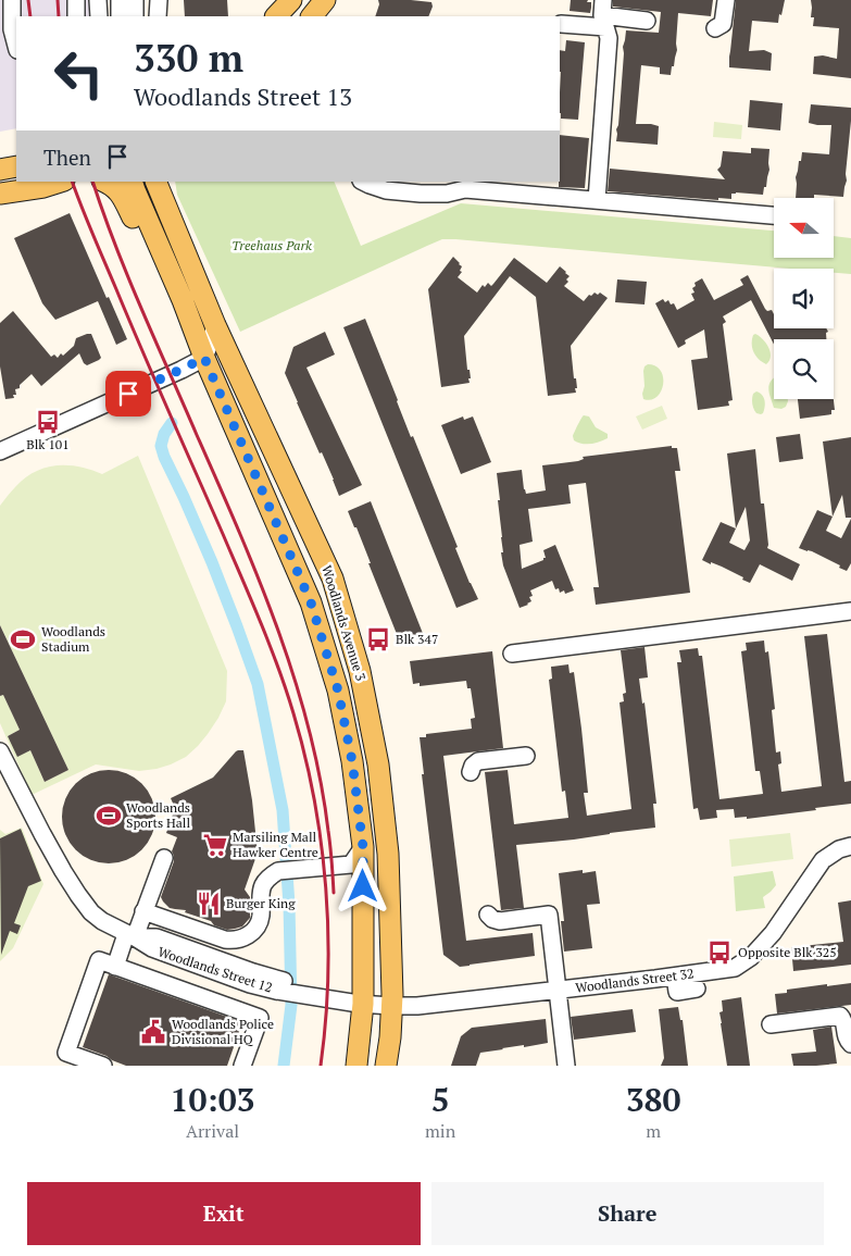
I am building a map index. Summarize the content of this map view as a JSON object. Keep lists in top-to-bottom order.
{
  "streets": {
    "main road": ["Woodlands Avenue 3"],
    "street": ["Woodlands Street 12", "Woodlands Street 32"]
  },
  "crossings": [
    ["Woodlands Avenue 3", "Woodlands Street 12"],
    ["Woodlands Avenue 3", "Woodlands Street 32"],
    ["Woodlands Street 12", "Woodlands Street 32"]
  ],
  "parks": ["Treehaus Park"],
  "places": {
    "bus stop": ["Blk 101", "Blk 347", "Opposite Blk 325"],
    "sports": ["Woodlands Stadium", "Woodlands Sports Hall"],
    "supermarket": ["Marsiling Mall Hawker Centre"],
    "restaurant": ["Burger King"],
    "public building": ["Woodlands Police Divisional HQ"]
  },
  "north": "left",
  "page": {
    "turn": ["330 m", "Woodlands Street 13"],
    "then": "Then",
    "eta": [
      "10:03",
      "Arrival",
      "5",
      "min",
      "380",
      "m"
    ],
    "buttons": ["Exit", "Share"]
  }
}
